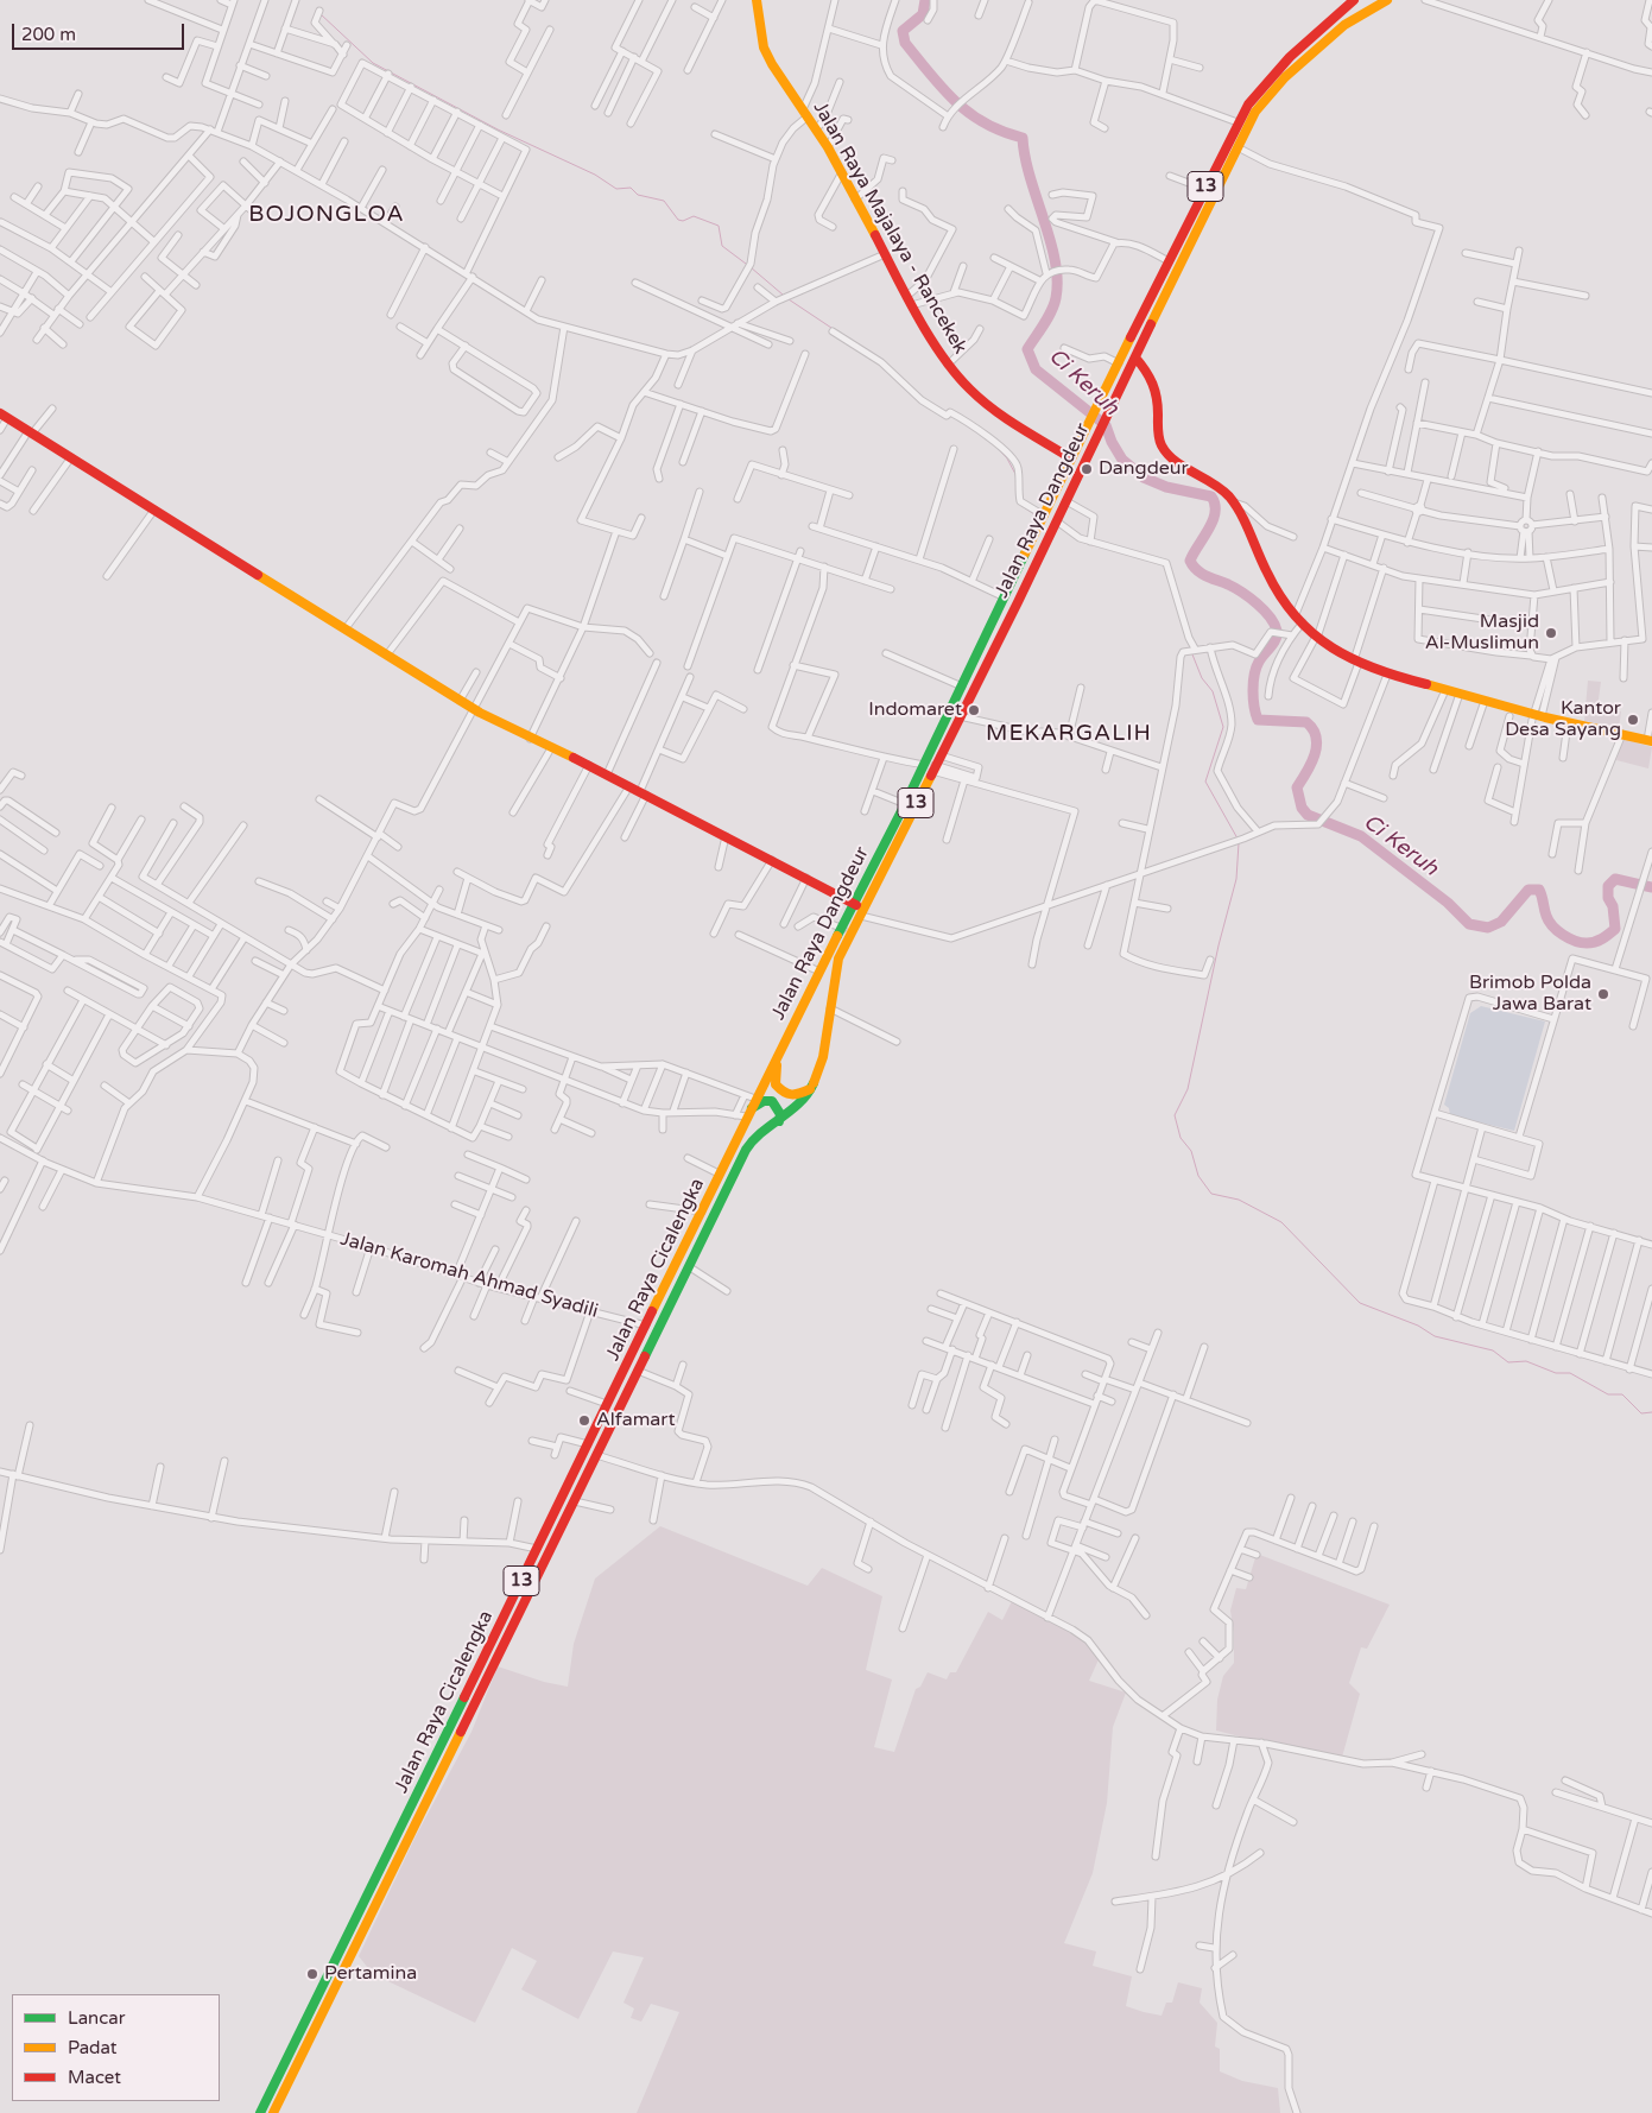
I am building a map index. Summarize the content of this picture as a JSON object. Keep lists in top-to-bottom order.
{
  "streets": {
    "main road": [
      "13",
      "Jalan Raya Majalaya - Rancekek",
      "Jalan Raya Dangdeur",
      "Jalan Raya Cicalengka"
    ],
    "street": ["Jalan Karomah Ahmad Syadili"]
  },
  "crossings": [
    ["Jalan Raya Majalaya - Rancekek", "Jalan Raya Dangdeur"],
    ["Jalan Raya Dangdeur", "Jalan Raya Cicalengka"],
    ["Jalan Raya Cicalengka", "Jalan Karomah Ahmad Syadili"]
  ],
  "districts": ["BOJONGLOA", "MEKARGALIH"],
  "water": ["Ci Keruh"],
  "places": [
    "Dangdeur",
    "Masjid Al-Muslimun",
    "Indomaret",
    "Kantor Desa Sayang",
    "Brimob Polda Jawa Barat",
    "Alfamart",
    "Pertamina"
  ],
  "legend": ["Lancar", "Padat", "Macet"],
  "scale_bar": "200 m"
}
